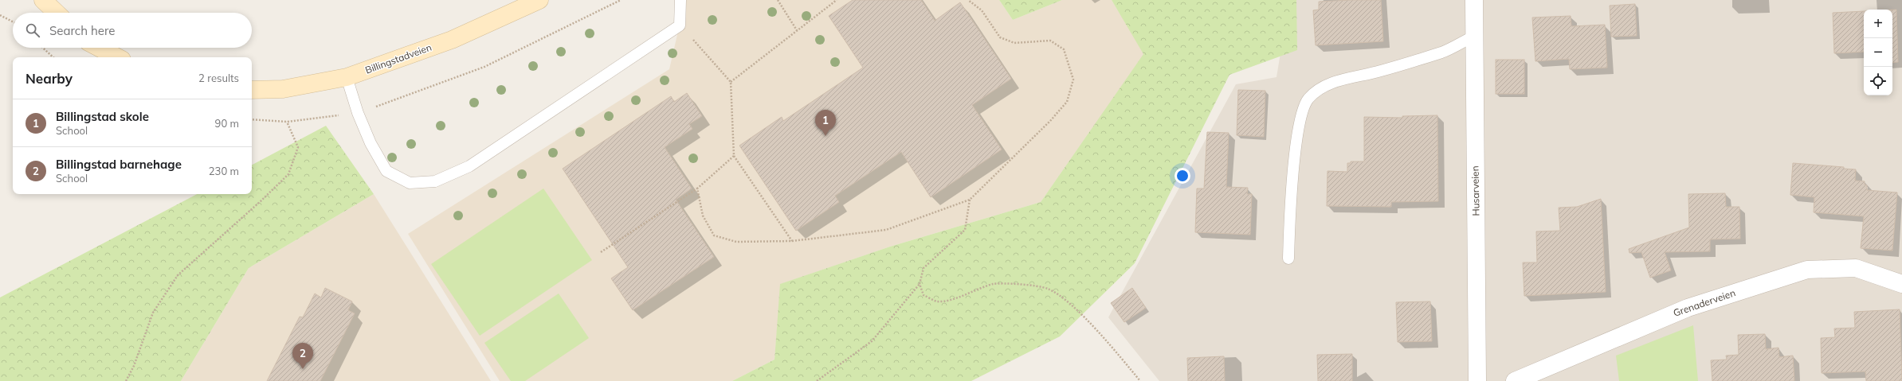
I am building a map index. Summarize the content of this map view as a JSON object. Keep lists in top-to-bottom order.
{
  "streets": {
    "main road": ["Billingstadveien"],
    "street": ["Husarveien", "Grenaderveien"]
  },
  "page": {
    "map_buttons": ["+", "−"],
    "search": "Search here",
    "heading": ["Nearby", "2 results"],
    "list": [
      {
        "mark": "1",
        "name": "Billingstad skole",
        "note": "School",
        "value": "90 m"
      },
      {
        "mark": "2",
        "name": "Billingstad barnehage",
        "note": "School",
        "value": "230 m"
      }
    ],
    "pins": ["1", "2"]
  }
}
